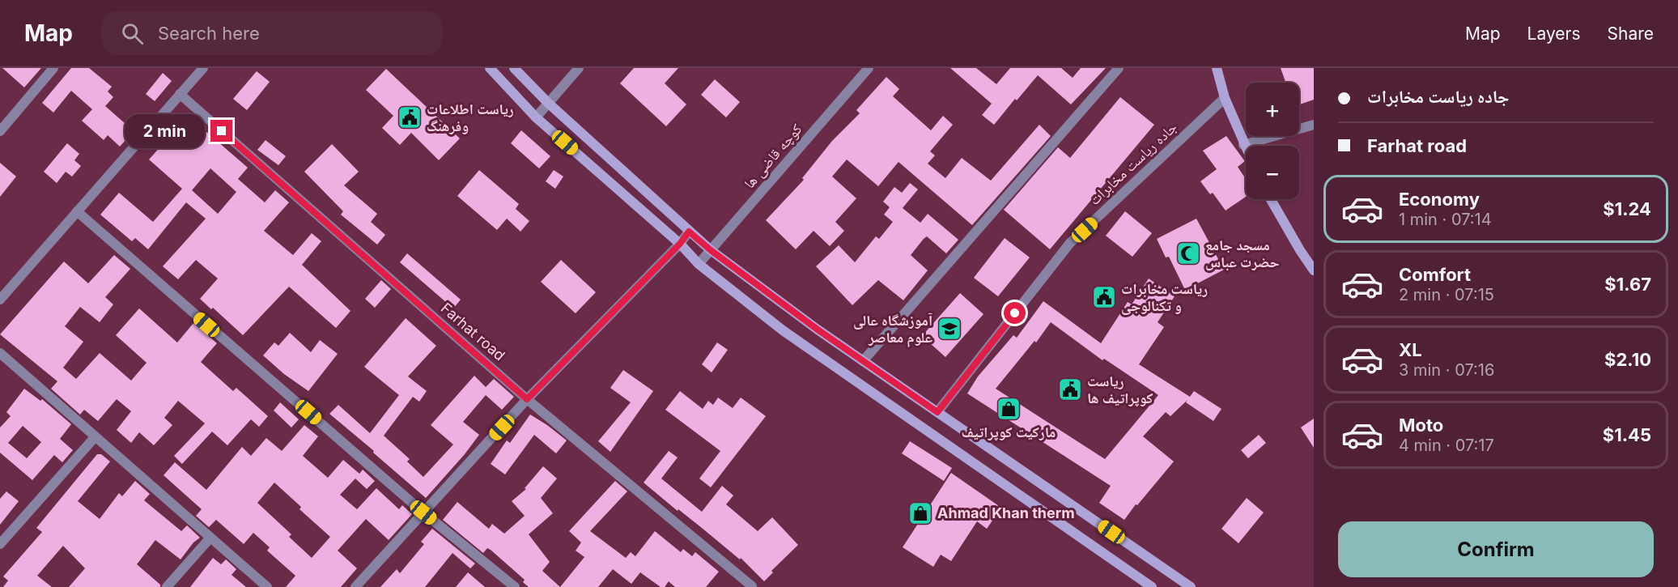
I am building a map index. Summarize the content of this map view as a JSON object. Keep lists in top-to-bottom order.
{
  "streets": {
    "street": ["کوچه قاضی ها", "جاده ریاست مخابرات", "Farhat road"]
  },
  "places": {
    "public building": ["ریاست اطلاعات وفرهنگ", "ریاست مخابرات و تکنالوجی", "ریاست کوپراتیف ها"],
    "mosque": ["مسجد جامع حضرت عباس"],
    "school or university": ["آموزشگاه عالی علوم معاصر"],
    "shop": ["مارکیت کوپراتیف", "Ahmad Khan therm"]
  },
  "page": {
    "header": "Map",
    "search": "Search here",
    "nav": ["Map", "Layers", "Share"],
    "banner": ["جاده ریاست مخابرات", "Farhat road"],
    "map_buttons": ["+", "−"],
    "bubble": "2 min",
    "list": [
      {
        "name": "Economy",
        "note": "1 min · 07:14",
        "value": "$1.24"
      },
      {
        "name": "Comfort",
        "note": "2 min · 07:15",
        "value": "$1.67"
      },
      {
        "name": "XL",
        "note": "3 min · 07:16",
        "value": "$2.10"
      },
      {
        "name": "Moto",
        "note": "4 min · 07:17",
        "value": "$1.45"
      }
    ],
    "buttons": "Confirm"
  }
}
